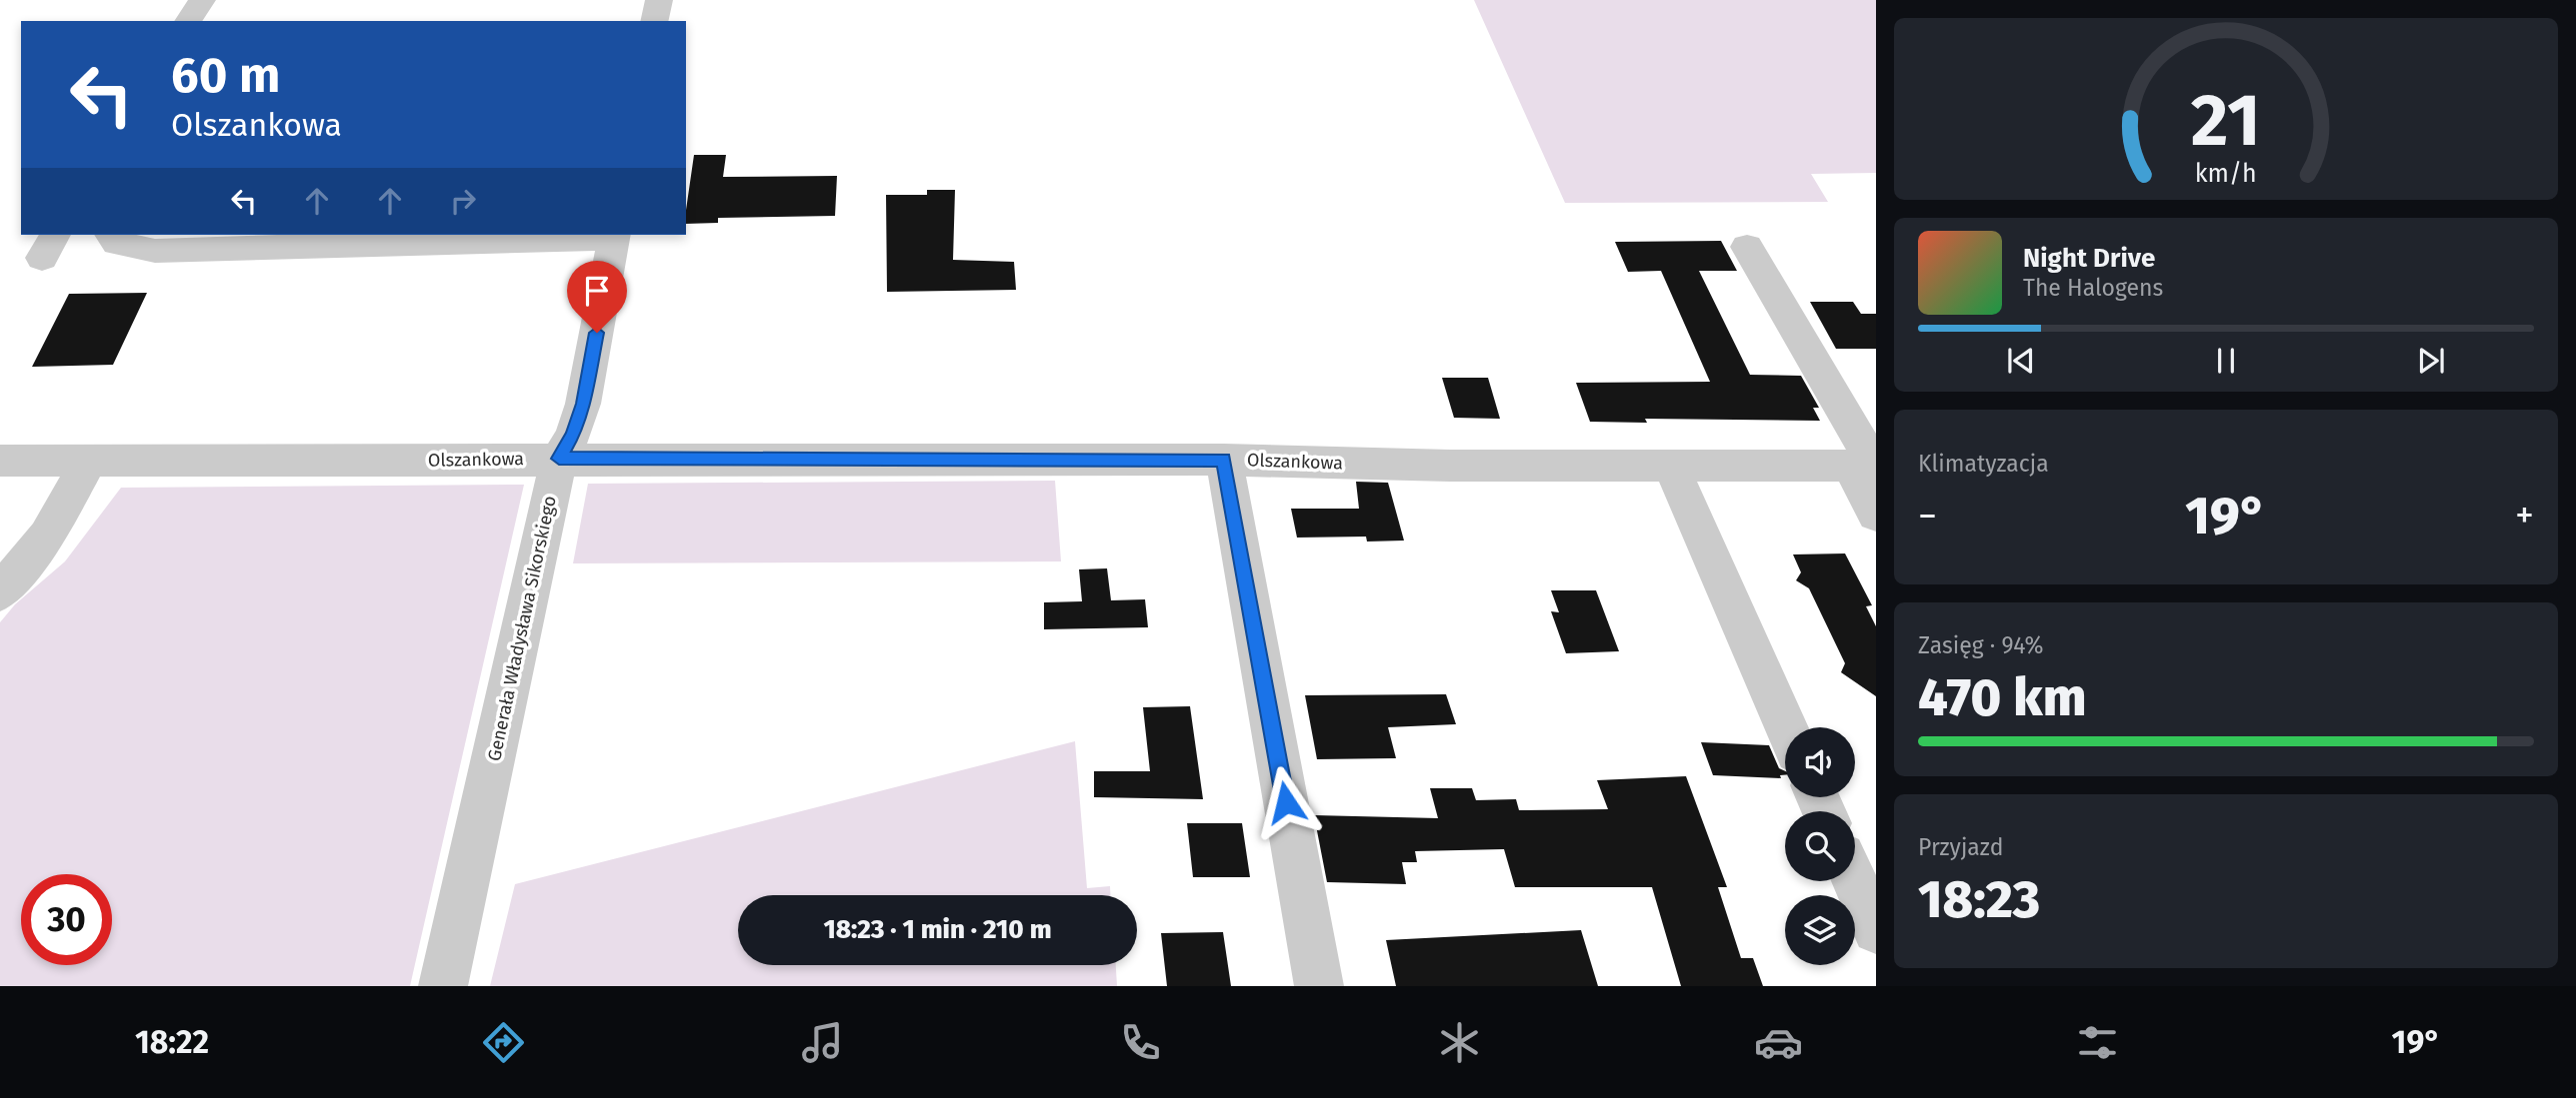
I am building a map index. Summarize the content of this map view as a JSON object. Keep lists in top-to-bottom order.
{
  "streets": {
    "street": ["Olszankowa", "Generała Władysława Sikorskiego"]
  },
  "crossings": [
    ["Olszankowa", "Generała Władysława Sikorskiego"]
  ],
  "page": {
    "turn": ["60 m", "Olszankowa"],
    "song": ["Night Drive", "The Halogens"],
    "tile": [
      "Klimatyzacja",
      ["Zasięg · 94%", "470 km"],
      ["Przyjazd", "18:23"]
    ],
    "heat": ["−", "19°", "+"],
    "limit": "30",
    "trip": "18:23 · 1 min · 210 m",
    "tabs": ["18:22", "19°"],
    "gauge": ["21", "km/h"]
  }
}
